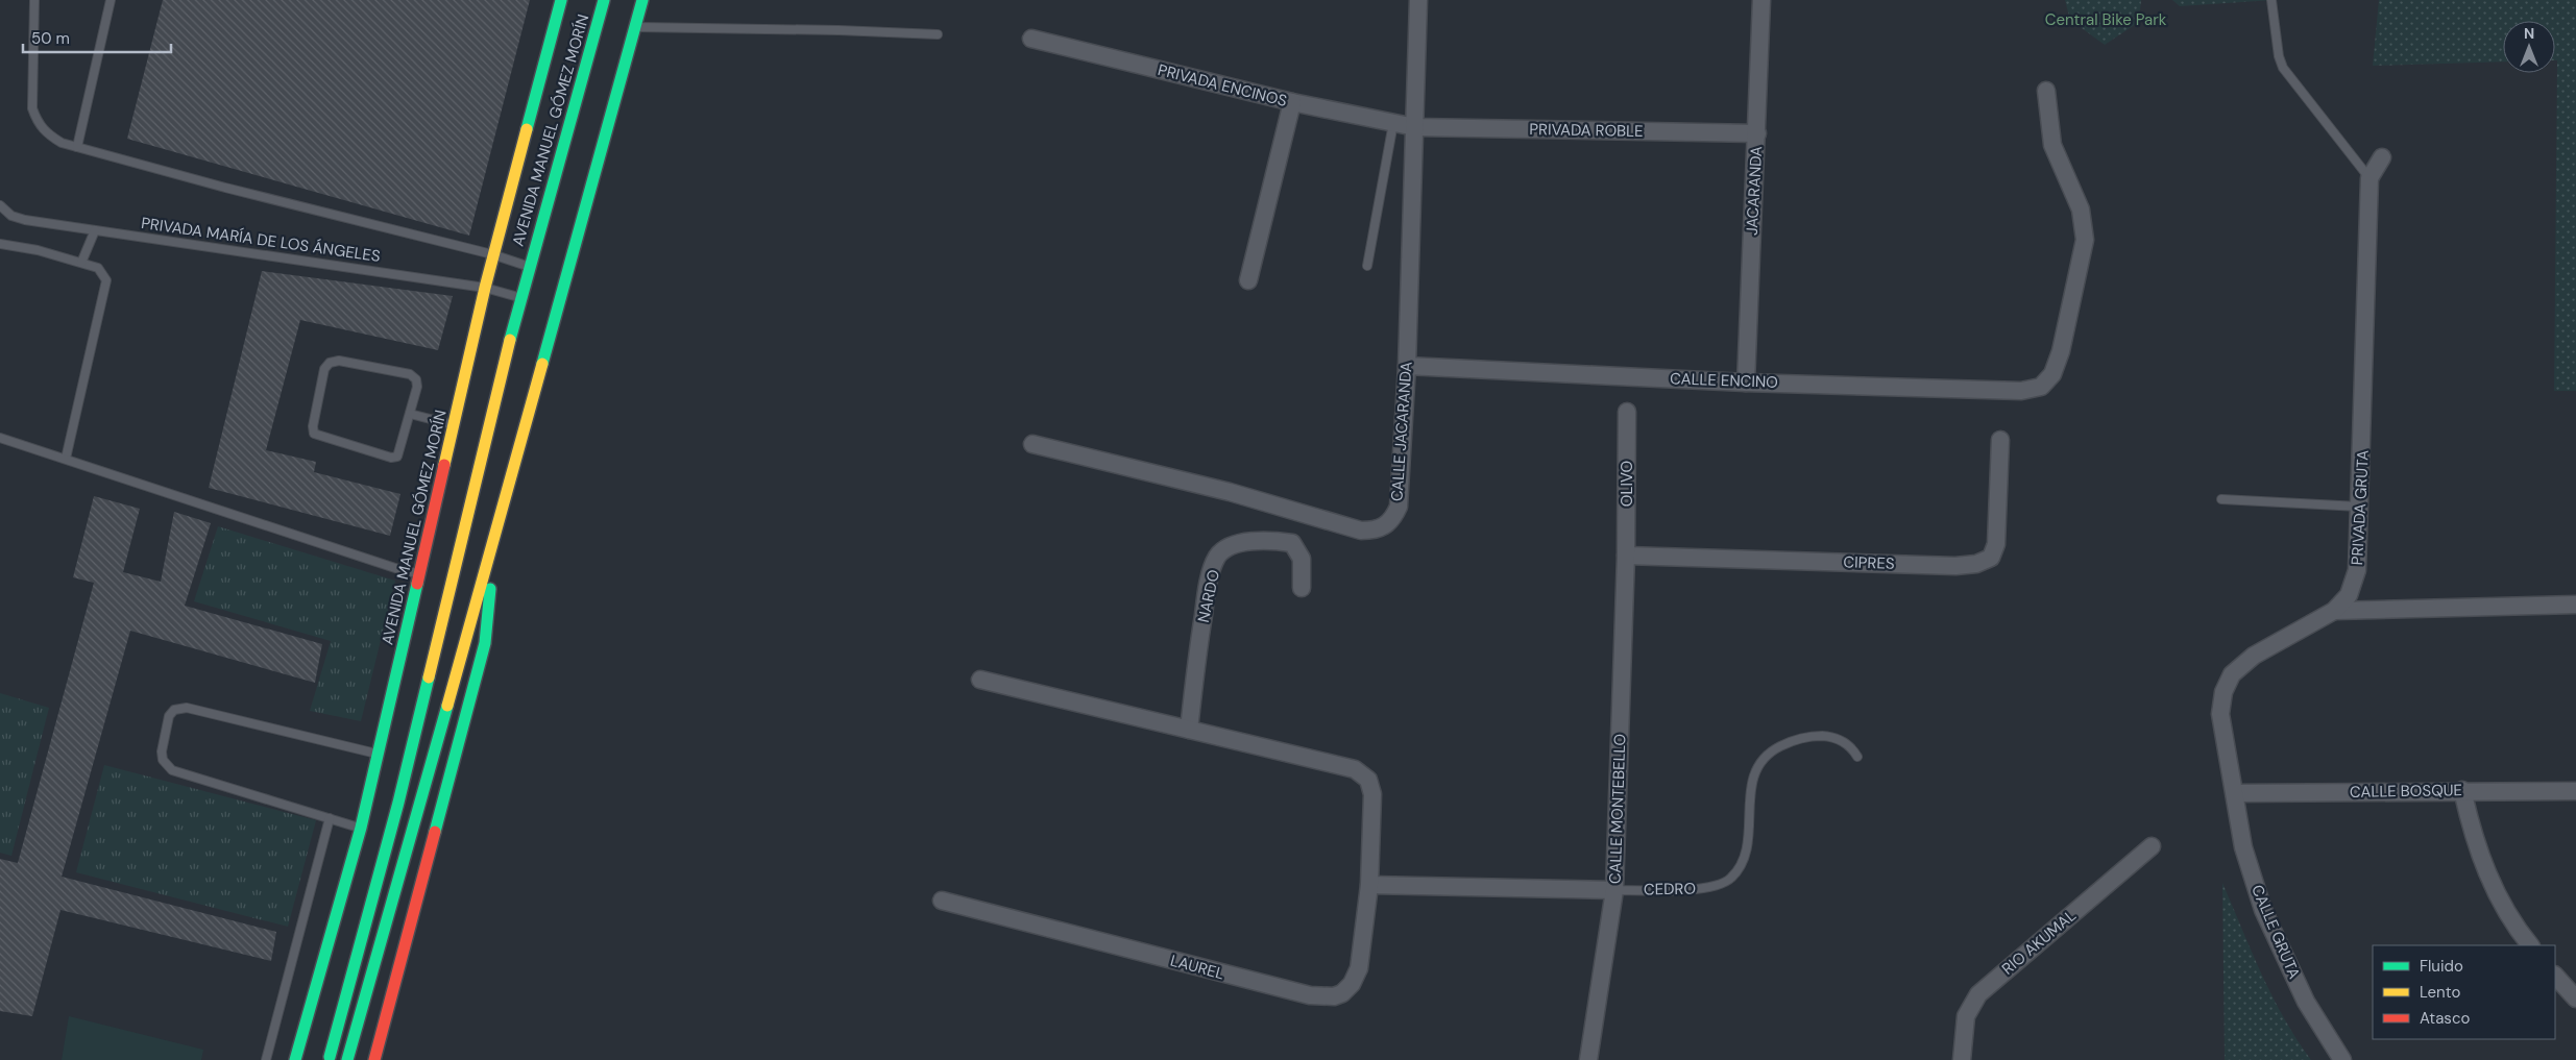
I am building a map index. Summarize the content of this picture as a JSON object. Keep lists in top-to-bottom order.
{
  "streets": {
    "main road": ["AVENIDA MANUEL GÓMEZ MORÍN"],
    "street": [
      "PRIVADA ENCINOS",
      "PRIVADA ROBLE",
      "JACARANDA",
      "CALLE ENCINO",
      "CALLE JACARANDA",
      "OLIVO",
      "PRIVADA GRUTA",
      "CIPRES",
      "NARDO",
      "CALLE BOSQUE",
      "CALLE MONTEBELLO",
      "CEDRO",
      "CALLE GRUTA",
      "RIO AKUMAL",
      "LAUREL"
    ],
    "lane": ["PRIVADA MARÍA DE LOS ÁNGELES"]
  },
  "crossings": [
    ["PRIVADA ENCINOS", "PRIVADA ROBLE"],
    ["PRIVADA ENCINOS", "CALLE JACARANDA"],
    ["AVENIDA MANUEL GÓMEZ MORÍN", "PRIVADA MARÍA DE LOS ÁNGELES"],
    ["PRIVADA ROBLE", "JACARANDA"],
    ["PRIVADA ROBLE", "CALLE JACARANDA"],
    ["JACARANDA", "CALLE ENCINO"],
    ["CALLE ENCINO", "CALLE JACARANDA"],
    ["OLIVO", "CIPRES"],
    ["OLIVO", "CALLE MONTEBELLO"],
    ["PRIVADA GRUTA", "CALLE BOSQUE"],
    ["PRIVADA GRUTA", "CALLE GRUTA"],
    ["CIPRES", "CALLE MONTEBELLO"],
    ["NARDO", "LAUREL"],
    ["CALLE BOSQUE", "CALLE GRUTA"],
    ["CALLE MONTEBELLO", "CEDRO"],
    ["CEDRO", "LAUREL"]
  ],
  "parks": ["Central Bike Park"],
  "legend": ["Fluido", "Lento", "Atasco"],
  "scale_bar": "50 m",
  "north": "top"
}
